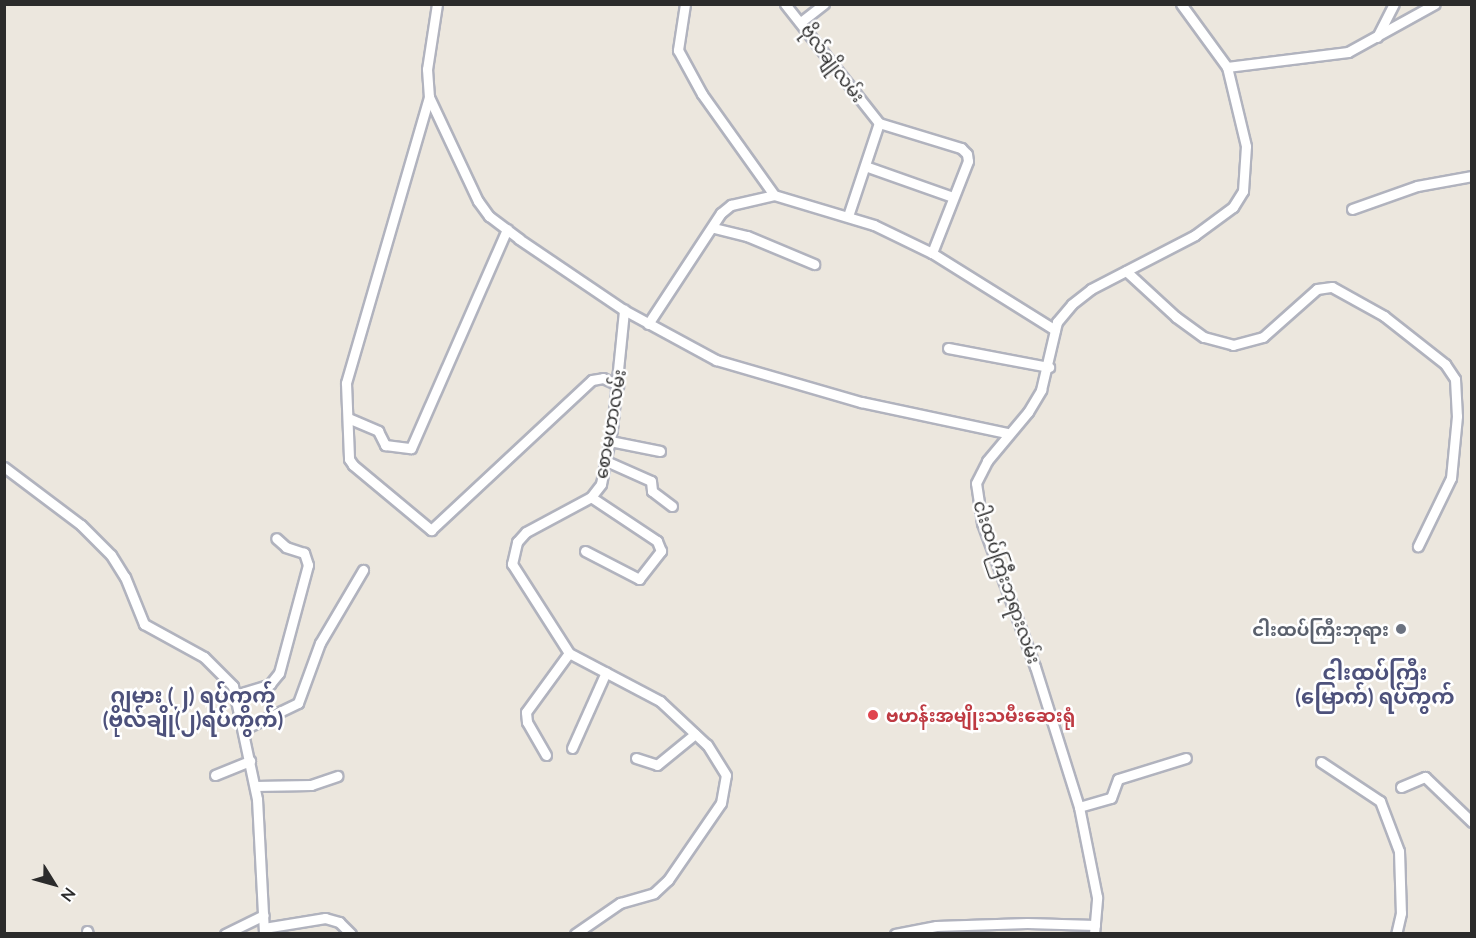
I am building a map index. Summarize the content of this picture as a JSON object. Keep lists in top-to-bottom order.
{
  "streets": {
    "street": ["ဗိုလ်ချိုလမ်း", "စောမဟာလမ်း", "ငါးထပ်ကြီးဘုရားလမ်း"]
  },
  "districts": ["ငါးထပ်ကြီး (မြောက်) ရပ်ကွက်", "ဂျမား (၂) ရပ်ကွက် (ဗိုလ်ချို(၂)ရပ်ကွက်)"],
  "places": ["ငါးထပ်ကြီးဘုရား", "ဗဟန်းအမျိုးသမီးဆေးရုံ"],
  "north": "bottom right"
}
